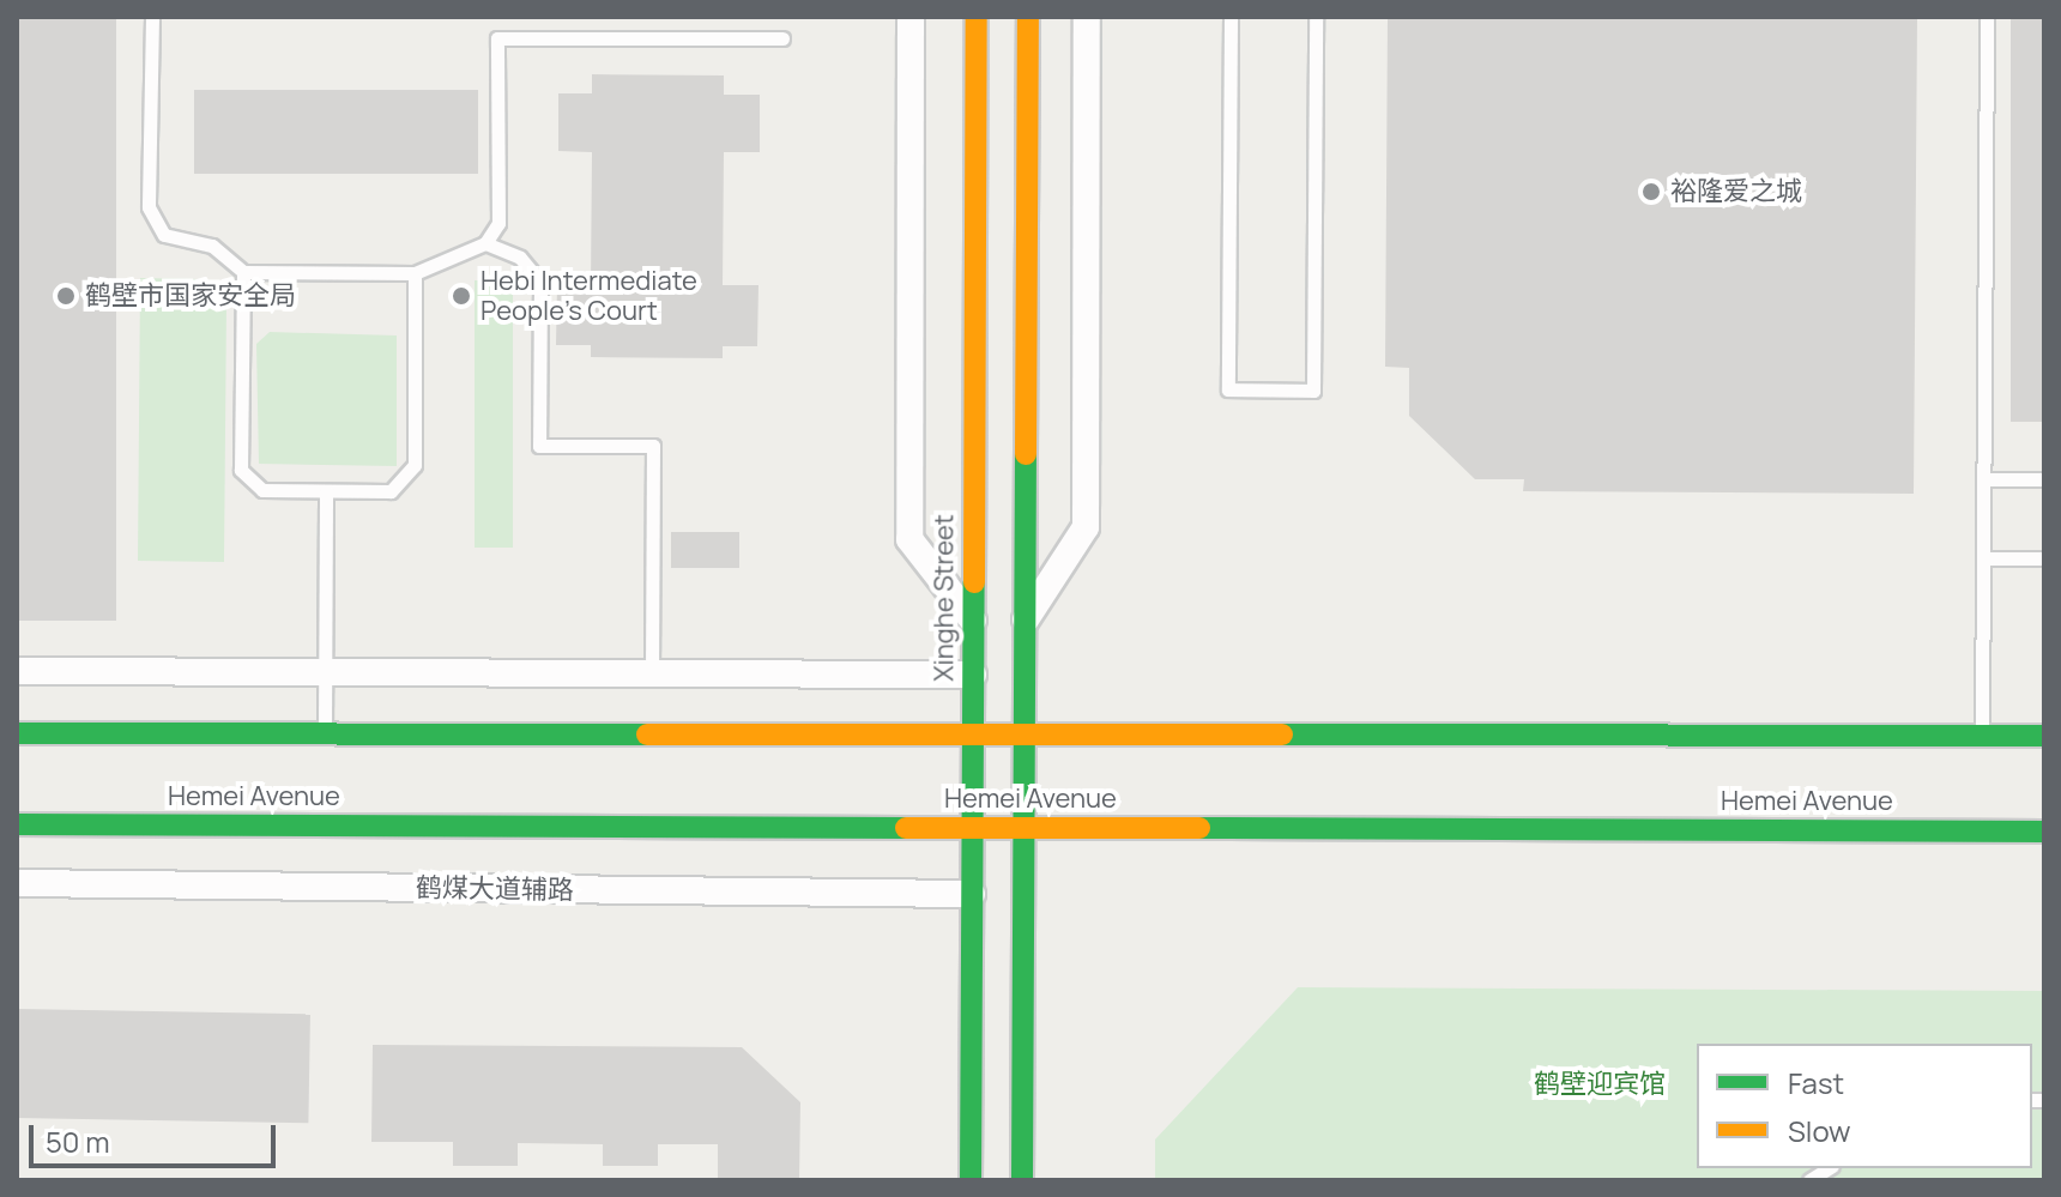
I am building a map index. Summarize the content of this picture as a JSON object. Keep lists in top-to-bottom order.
{
  "streets": {
    "main road": ["Xinghe Street", "Hemei Avenue"],
    "street": ["鹤煤大道辅路"]
  },
  "crossings": [
    ["Xinghe Street", "Hemei Avenue"],
    ["Xinghe Street", "鹤煤大道辅路"]
  ],
  "parks": ["鹤壁迎宾馆"],
  "places": ["裕隆爱之城", "鹤壁市国家安全局", "Hebi Intermediate People's Court"],
  "legend": ["Fast", "Slow"],
  "scale_bar": "50 m"
}
